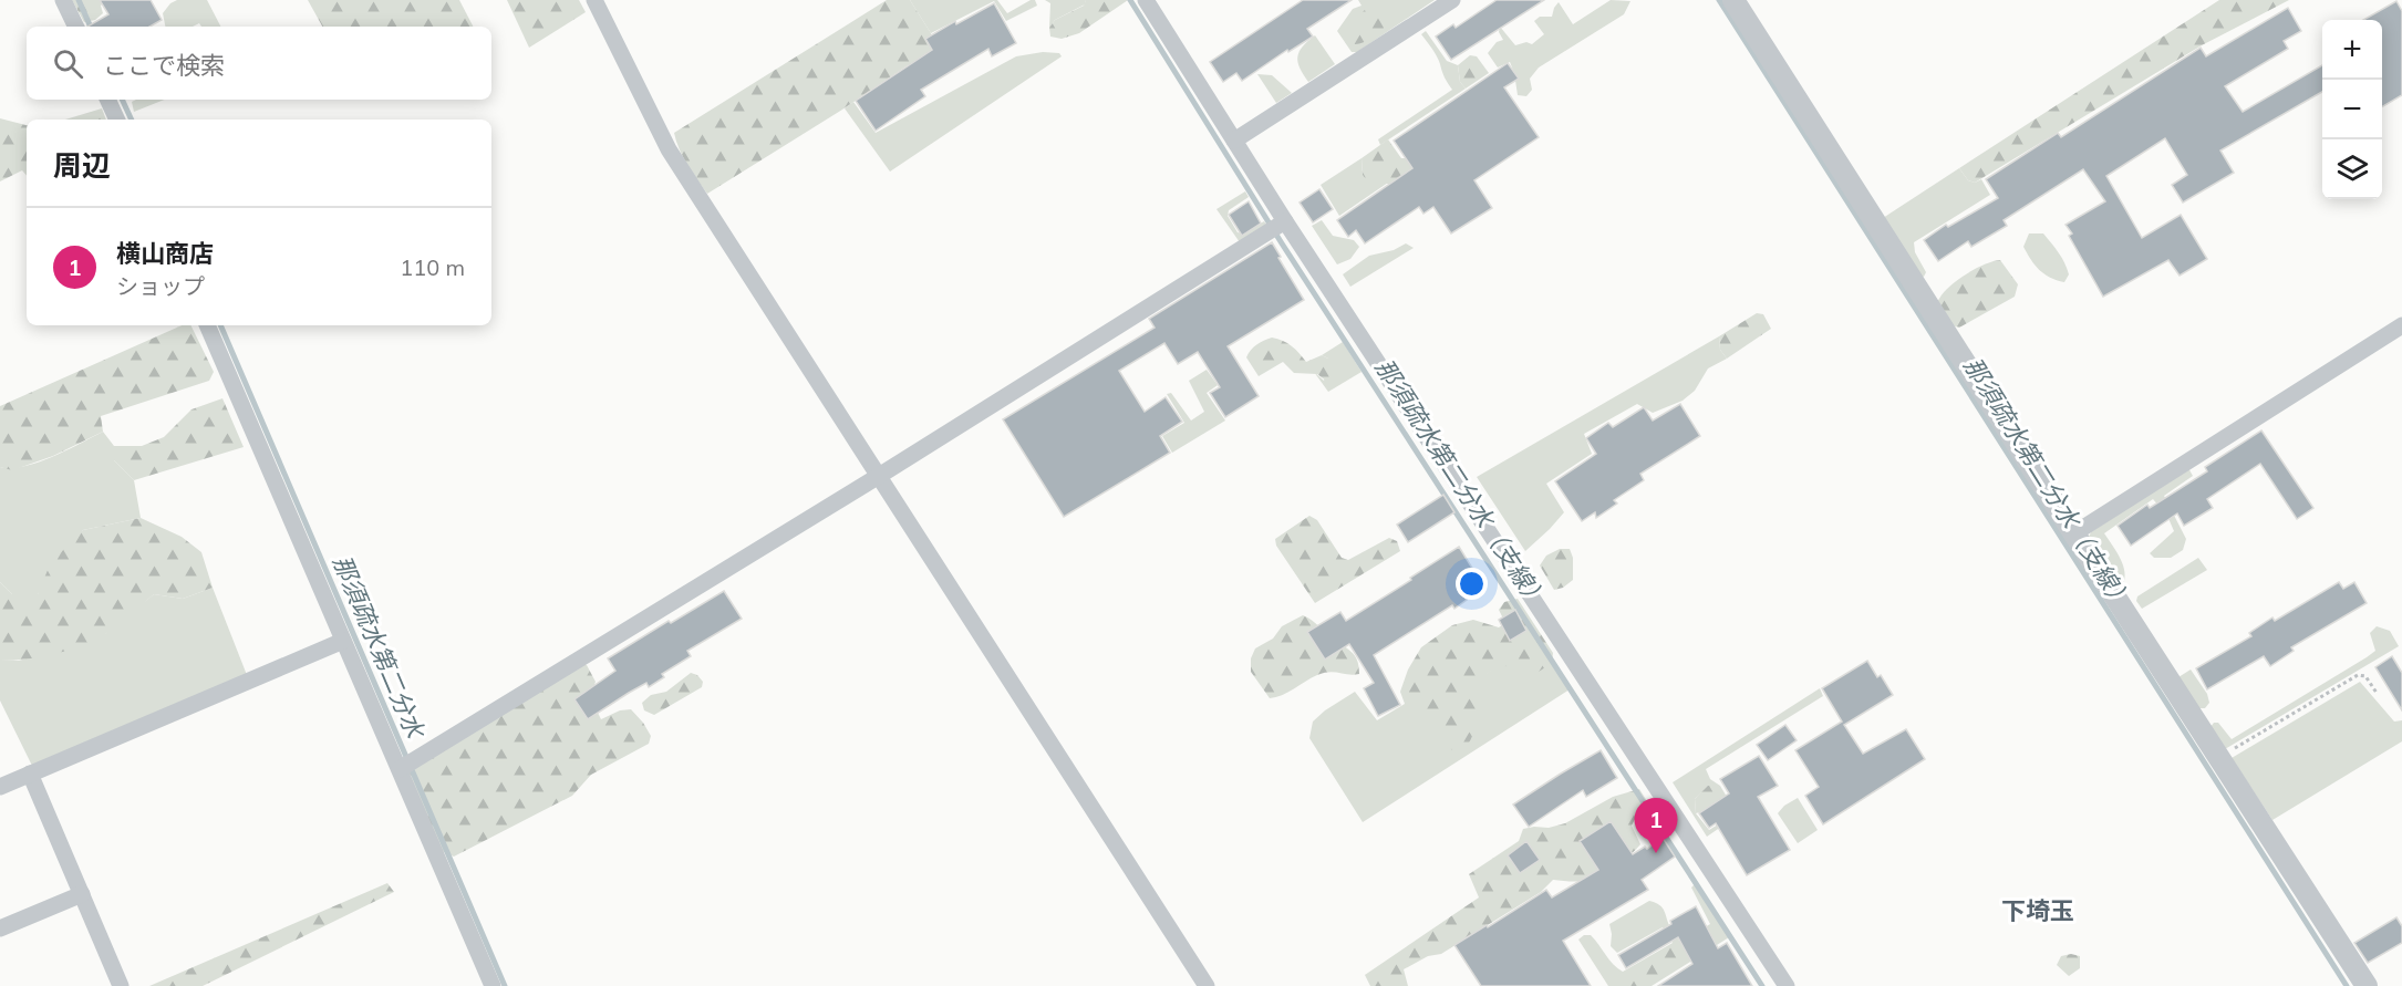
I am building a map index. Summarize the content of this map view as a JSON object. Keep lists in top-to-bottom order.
{
  "districts": ["下埼玉"],
  "water": ["那須疏水第二分水（支線）", "那須疏水第二分水"],
  "page": {
    "map_buttons": ["+", "−"],
    "search": "ここで検索",
    "heading": "周辺",
    "list": [
      {
        "mark": "1",
        "name": "横山商店",
        "note": "ショップ",
        "value": "110 m"
      }
    ],
    "pins": "1"
  }
}
